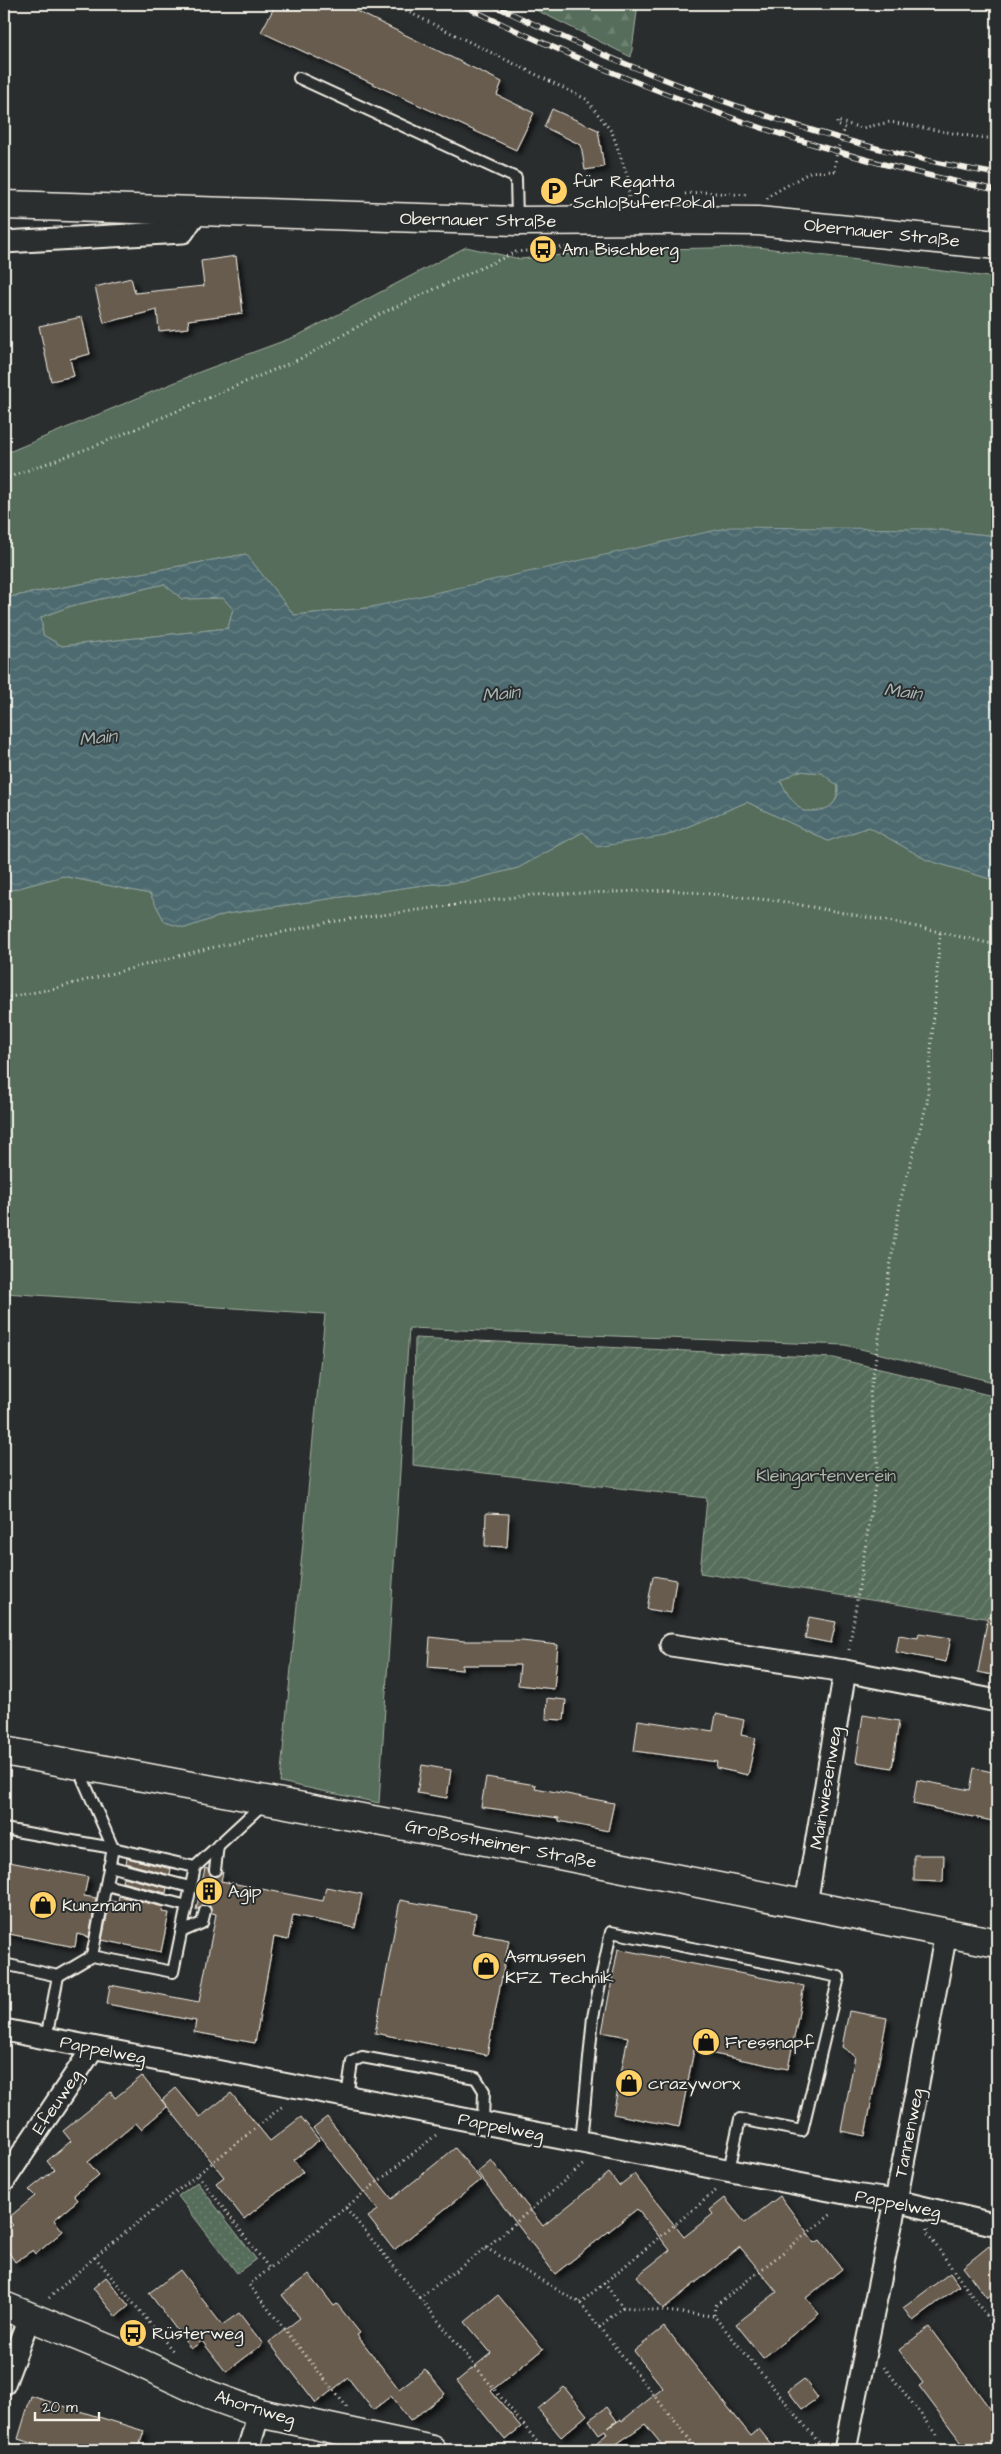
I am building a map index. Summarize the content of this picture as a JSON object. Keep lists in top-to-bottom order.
{
  "streets": {
    "main road": ["Obernauer Straße", "Großostheimer Straße", "Ahornweg"],
    "street": [
      "Mainwiesenweg",
      "Pappelweg",
      "Efeuweg",
      "Tannenweg"
    ]
  },
  "crossings": [
    ["Mainwiesenweg", "Großostheimer Straße"],
    ["Großostheimer Straße", "Tannenweg"],
    ["Pappelweg", "Efeuweg"],
    ["Pappelweg", "Tannenweg"]
  ],
  "water": ["Main"],
  "parks": ["Kleingartenverein"],
  "places": {
    "parking": ["für Regatta SchloßuferPokal"],
    "bus stop": ["Am Bischberg", "Rüsterweg"],
    "building": ["Agip"],
    "shop": [
      "Kunzmann",
      "Asmussen KFZ Technik",
      "Fressnapf",
      "crazyworx"
    ]
  },
  "scale_bar": "20 m"
}
